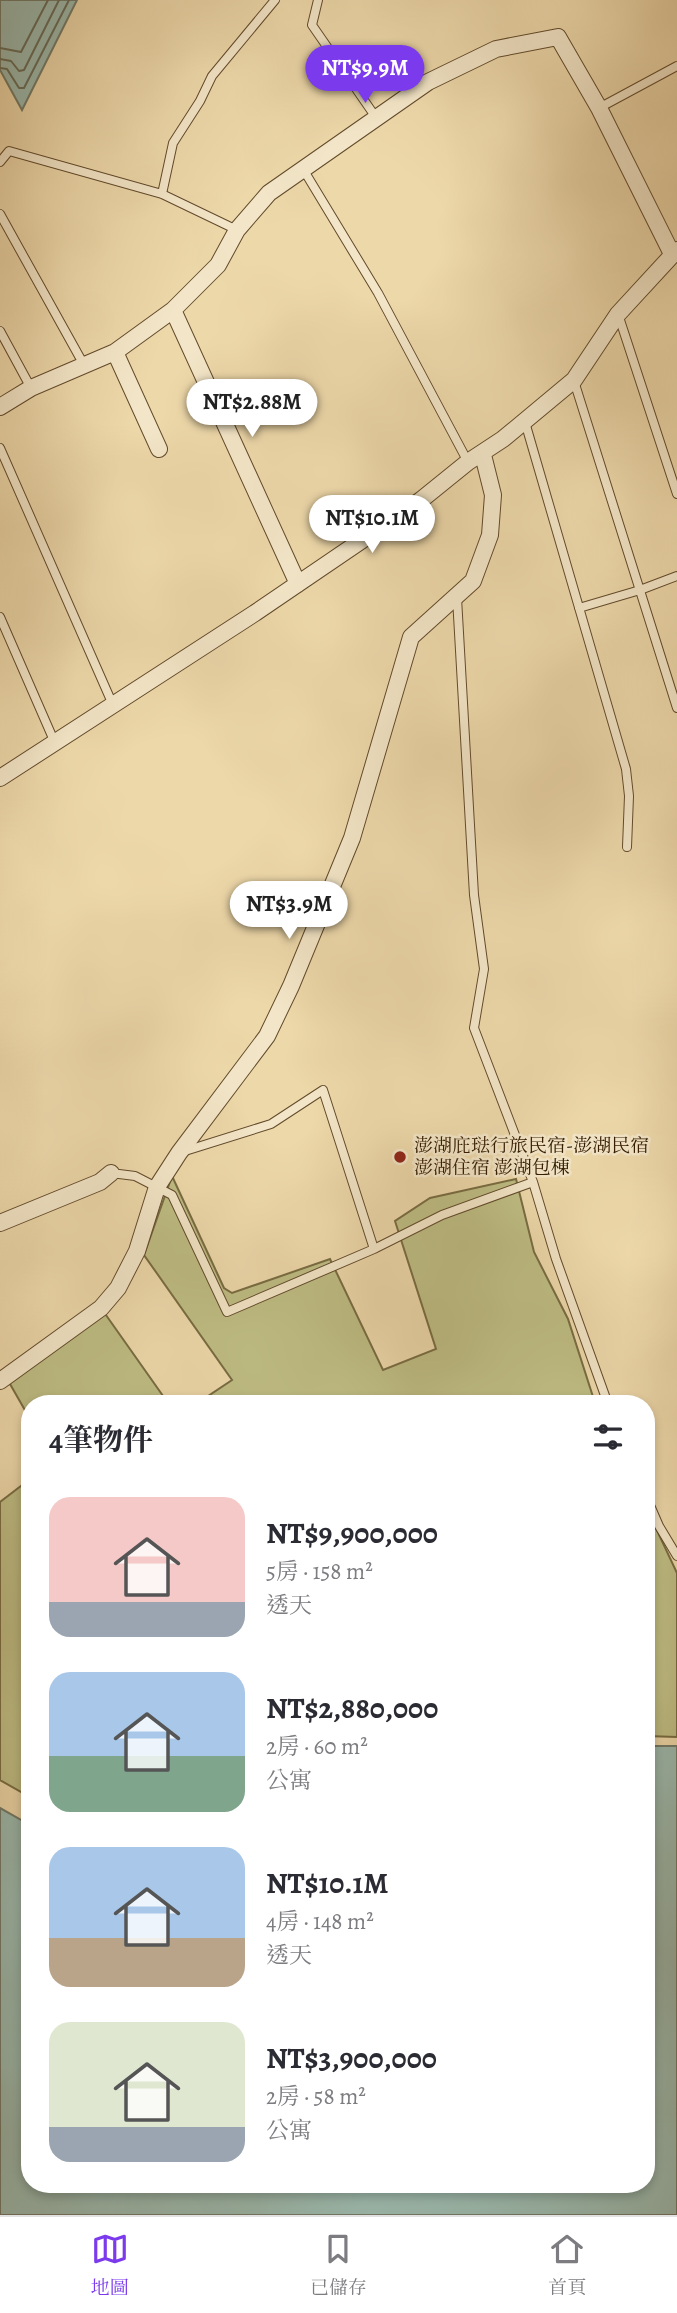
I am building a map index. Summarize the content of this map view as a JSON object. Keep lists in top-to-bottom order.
{
  "places": ["澎湖庇琺行旅民宿-澎湖民宿 澎湖住宿 澎湖包棟"],
  "page": {
    "price": [
      "NT$9.9M",
      "NT$2.88M",
      "NT$10.1M",
      "NT$3.9M"
    ],
    "heading": "4筆物件",
    "list": [
      {
        "name": "NT$9,900,000",
        "note": "5房 · 158 m² · 透天"
      },
      {
        "name": "NT$2,880,000",
        "note": "2房 · 60 m² · 公寓"
      },
      {
        "name": "NT$10.1M",
        "note": "4房 · 148 m² · 透天"
      },
      {
        "name": "NT$3,900,000",
        "note": "2房 · 58 m² · 公寓"
      }
    ],
    "tabs": ["地圖", "已儲存", "首頁"]
  }
}
